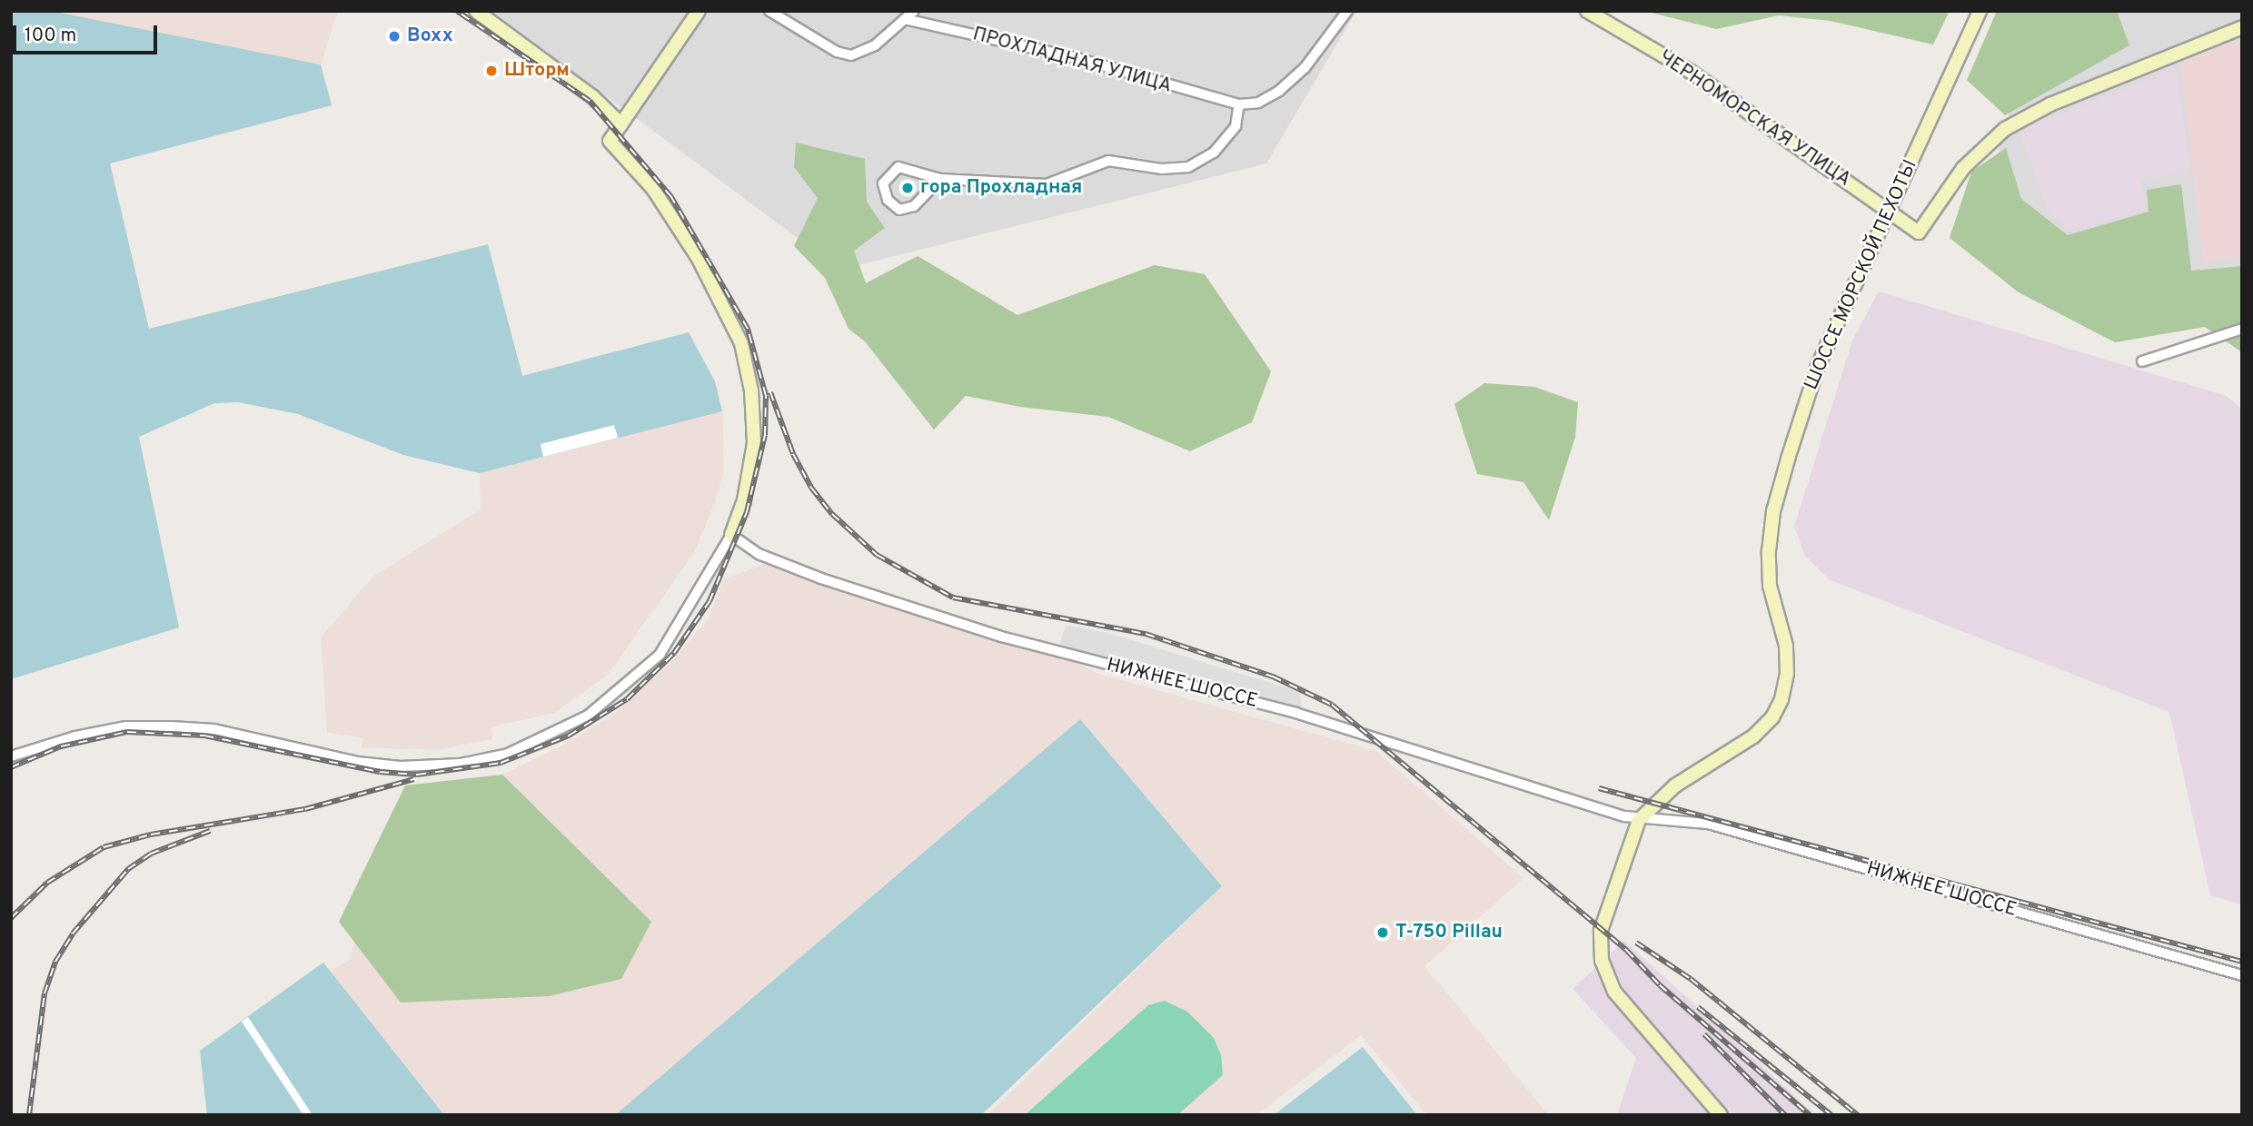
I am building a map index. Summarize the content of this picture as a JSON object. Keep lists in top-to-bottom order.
{
  "streets": {
    "street": [
      "ПРОХЛАДНАЯ УЛИЦА",
      "ЧЕРНОМОРСКАЯ УЛИЦА",
      "ШОССЕ МОРСКОЙ ПЕХОТЫ",
      "НИЖНЕЕ ШОССЕ"
    ]
  },
  "crossings": [
    ["ЧЕРНОМОРСКАЯ УЛИЦА", "ШОССЕ МОРСКОЙ ПЕХОТЫ"],
    ["ШОССЕ МОРСКОЙ ПЕХОТЫ", "НИЖНЕЕ ШОССЕ"]
  ],
  "places": [
    "Boxx",
    "Шторм",
    "гора Прохладная",
    "T-750 Pillau"
  ],
  "scale_bar": "100 m"
}
